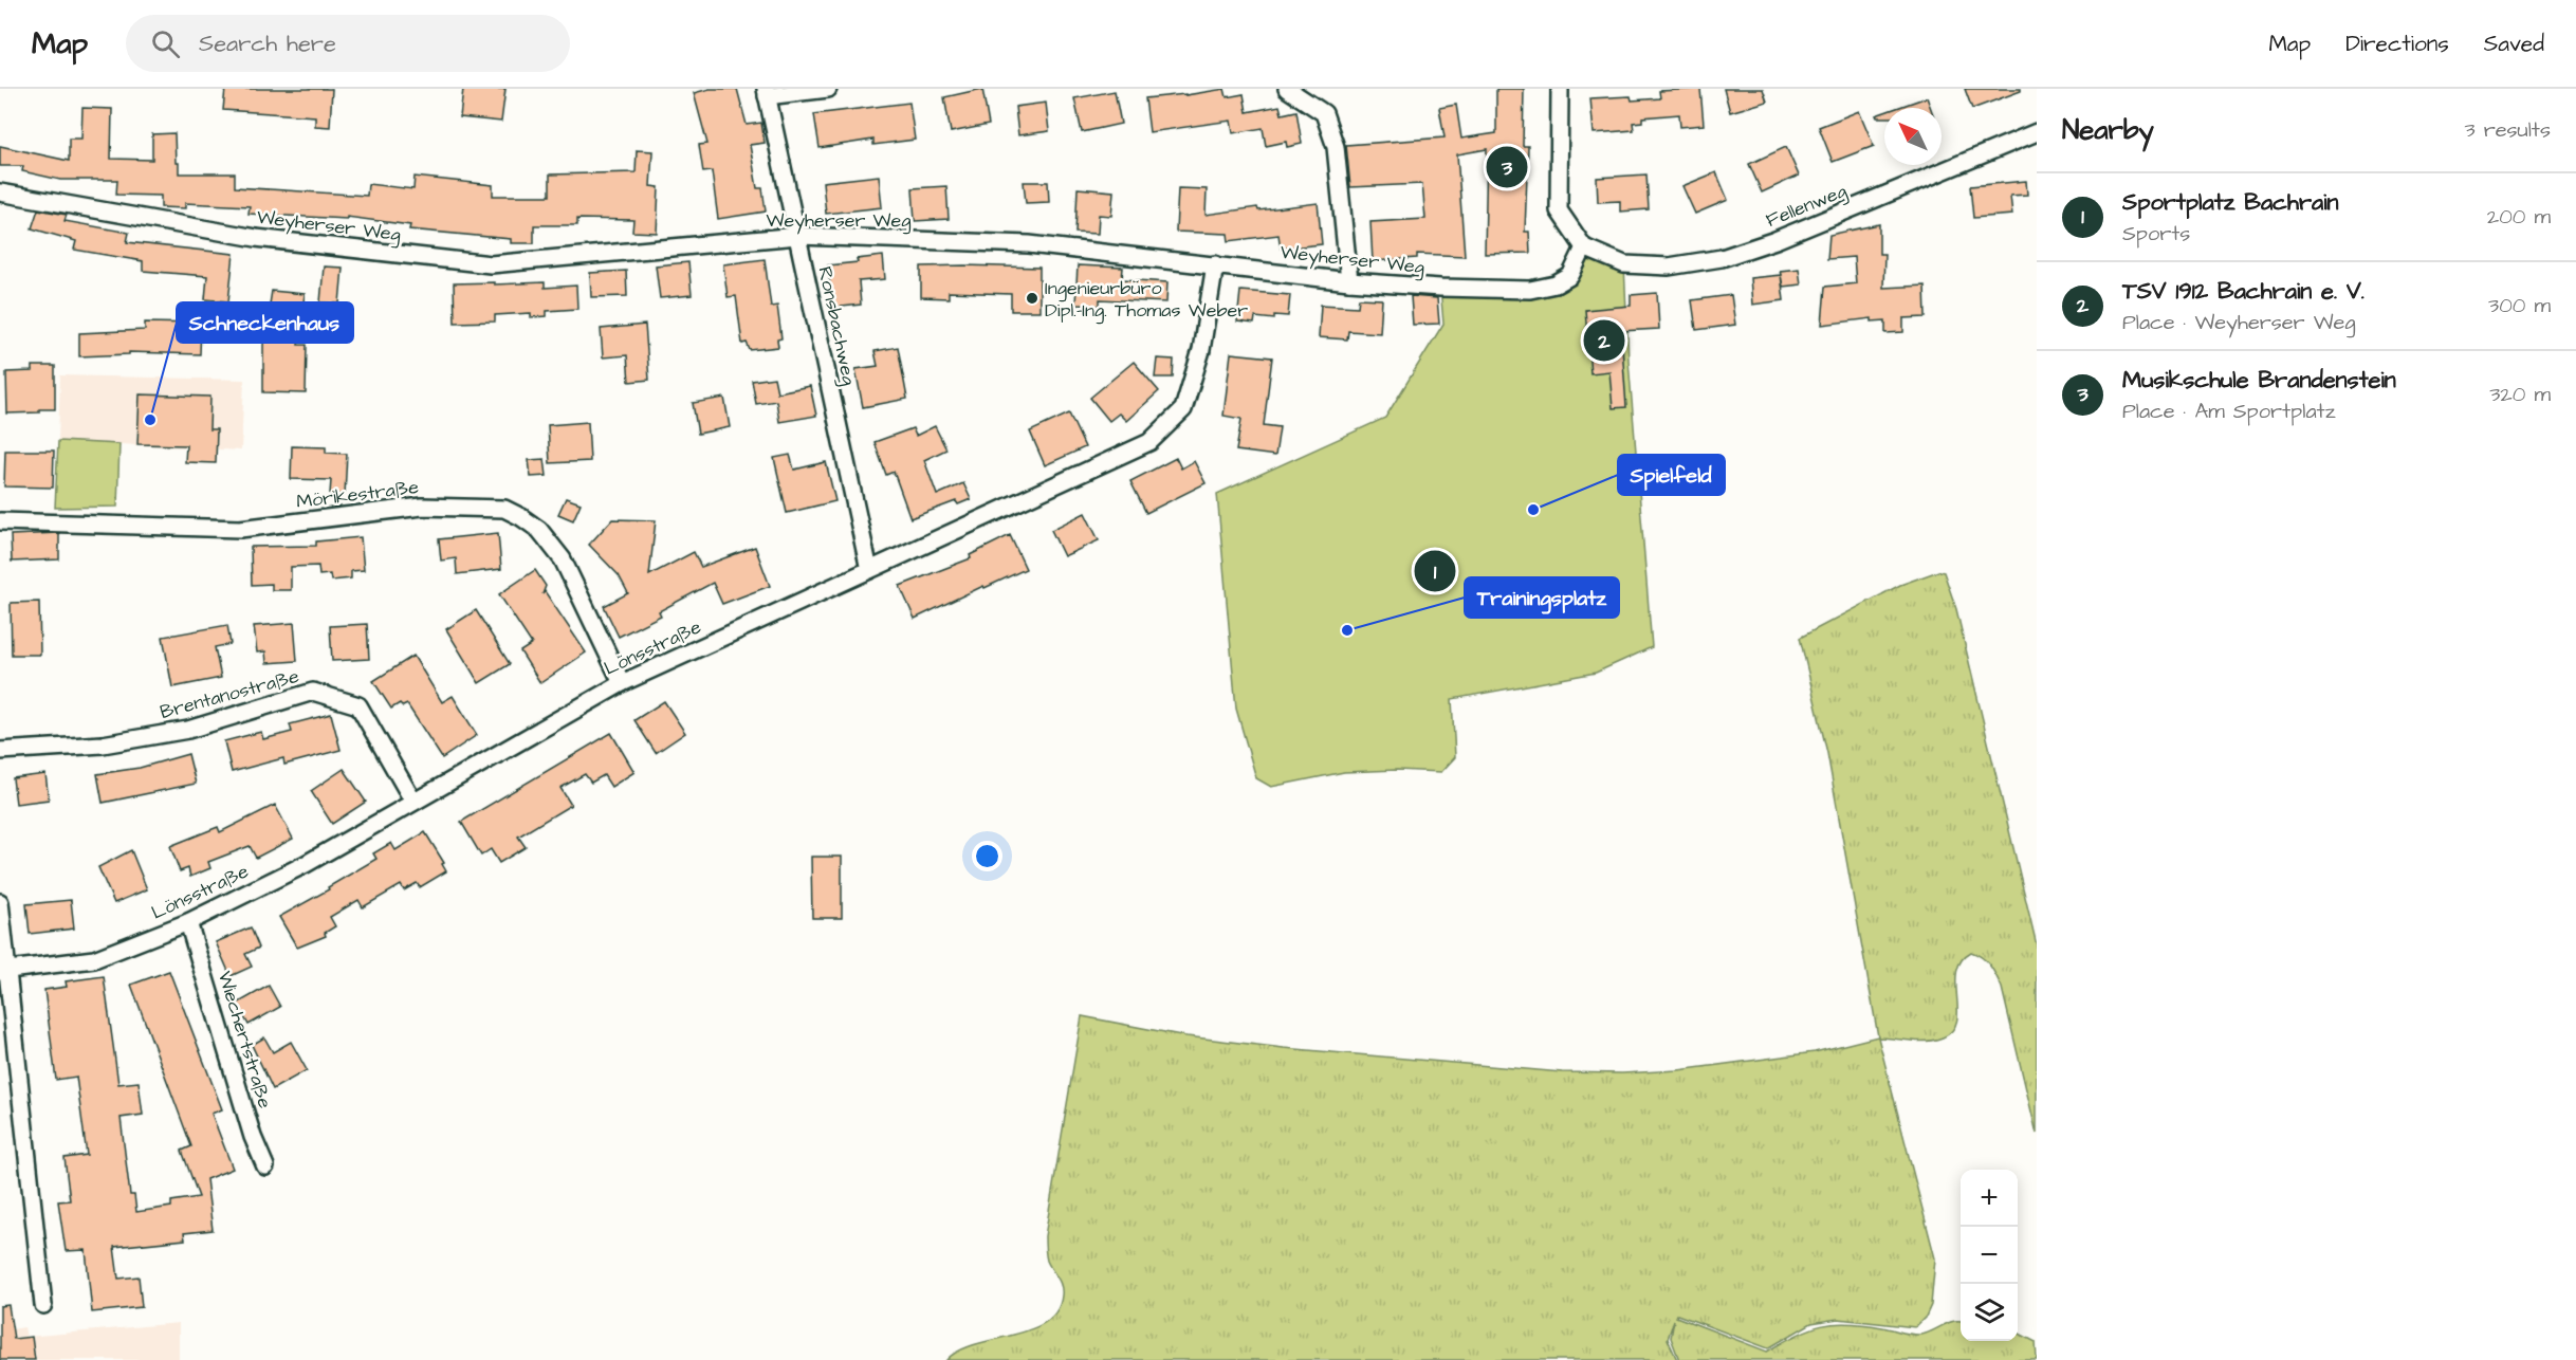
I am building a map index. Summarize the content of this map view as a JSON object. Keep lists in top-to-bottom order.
{
  "streets": {
    "street": [
      "Fellenweg",
      "Weyherser Weg",
      "Ronsbachweg",
      "Mörikestraße",
      "Lönsstraße",
      "Brentanostraße",
      "Wiechertstraße"
    ]
  },
  "crossings": [
    ["Fellenweg", "Weyherser Weg"],
    ["Weyherser Weg", "Ronsbachweg"],
    ["Weyherser Weg", "Lönsstraße"],
    ["Ronsbachweg", "Lönsstraße"],
    ["Mörikestraße", "Lönsstraße"],
    ["Lönsstraße", "Brentanostraße"],
    ["Lönsstraße", "Wiechertstraße"]
  ],
  "places": [
    "Ingenieurbüro Dipl.-Ing. Thomas Weber",
    "Schneckenhaus",
    "Spielfeld",
    "Trainingsplatz"
  ],
  "north": "top left",
  "page": {
    "header": "Map",
    "search": "Search here",
    "nav": ["Map", "Directions", "Saved"],
    "heading": ["Nearby", "3 results"],
    "pins": ["3", "2", "1"],
    "list": [
      {
        "mark": "1",
        "name": "Sportplatz Bachrain",
        "note": "Sports",
        "value": "200 m"
      },
      {
        "mark": "2",
        "name": "TSV 1912 Bachrain e. V.",
        "note": "Place · Weyherser Weg",
        "value": "300 m"
      },
      {
        "mark": "3",
        "name": "Musikschule Brandenstein",
        "note": "Place · Am Sportplatz",
        "value": "320 m"
      }
    ],
    "map_buttons": ["+", "−"]
  }
}
